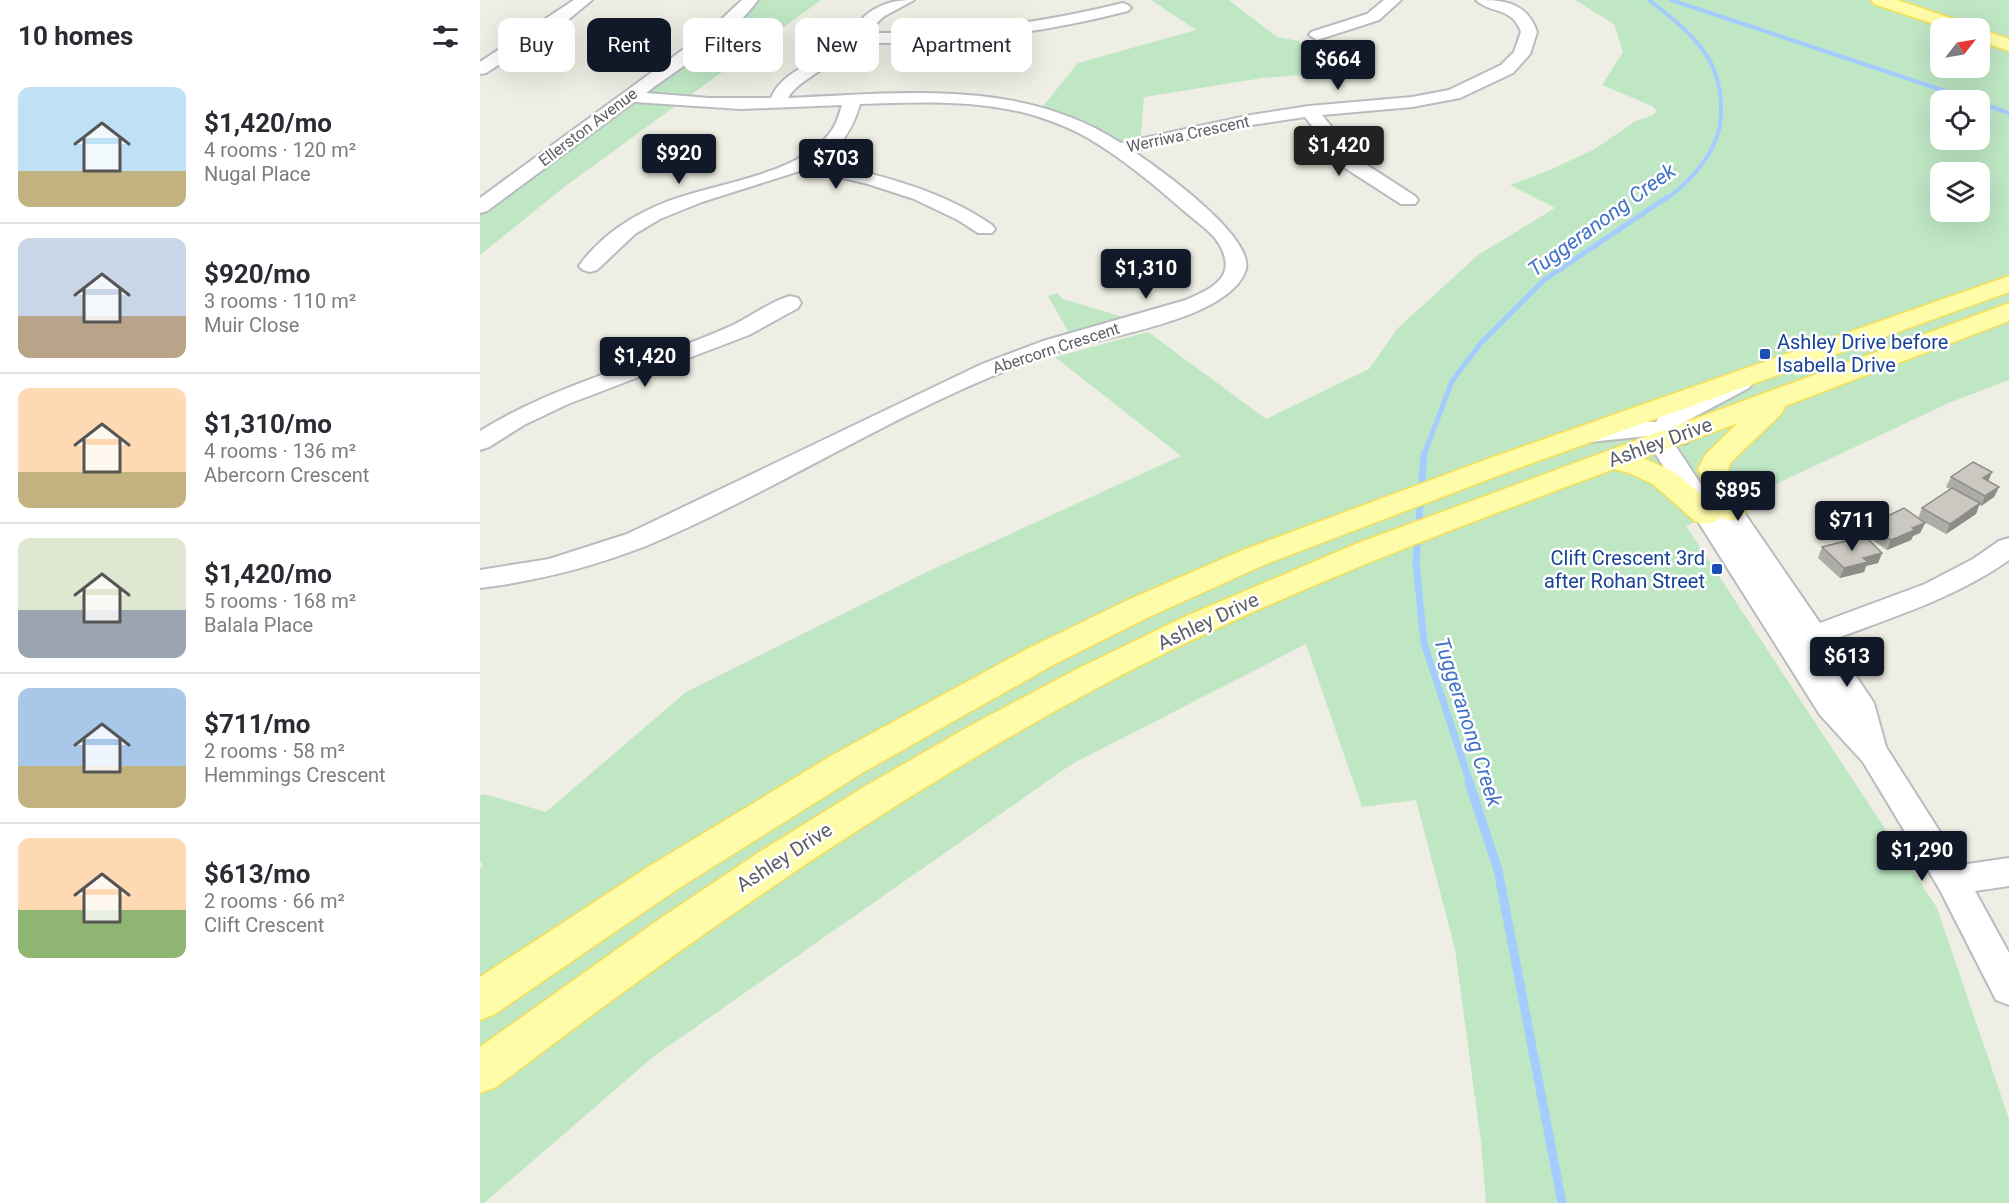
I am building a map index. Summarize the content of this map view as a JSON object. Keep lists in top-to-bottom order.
{
  "streets": {
    "main road": ["Ashley Drive"],
    "street": ["Ellerston Avenue", "Werriwa Crescent", "Abercorn Crescent"]
  },
  "crossings": [
    ["Ellerston Avenue", "Abercorn Crescent"],
    ["Werriwa Crescent", "Abercorn Crescent"]
  ],
  "water": ["Tuggeranong Creek"],
  "places": {
    "transit": ["Ashley Drive before Isabella Drive", "Clift Crescent 3rd after Rohan Street"]
  },
  "north": "top right",
  "page": {
    "heading": "10 homes",
    "chip": [
      "Buy",
      "Rent",
      "Filters",
      "New",
      "Apartment"
    ],
    "price": [
      "$664",
      "$1,420",
      "$920",
      "$703",
      "$1,310",
      "$1,420",
      "$895",
      "$711",
      "$613",
      "$1,290"
    ],
    "list": [
      {
        "name": "$1,420/mo",
        "note": "4 rooms · 120 m² · Nugal Place"
      },
      {
        "name": "$920/mo",
        "note": "3 rooms · 110 m² · Muir Close"
      },
      {
        "name": "$1,310/mo",
        "note": "4 rooms · 136 m² · Abercorn Crescent"
      },
      {
        "name": "$1,420/mo",
        "note": "5 rooms · 168 m² · Balala Place"
      },
      {
        "name": "$711/mo",
        "note": "2 rooms · 58 m² · Hemmings Crescent"
      },
      {
        "name": "$613/mo",
        "note": "2 rooms · 66 m² · Clift Crescent"
      }
    ]
  }
}
